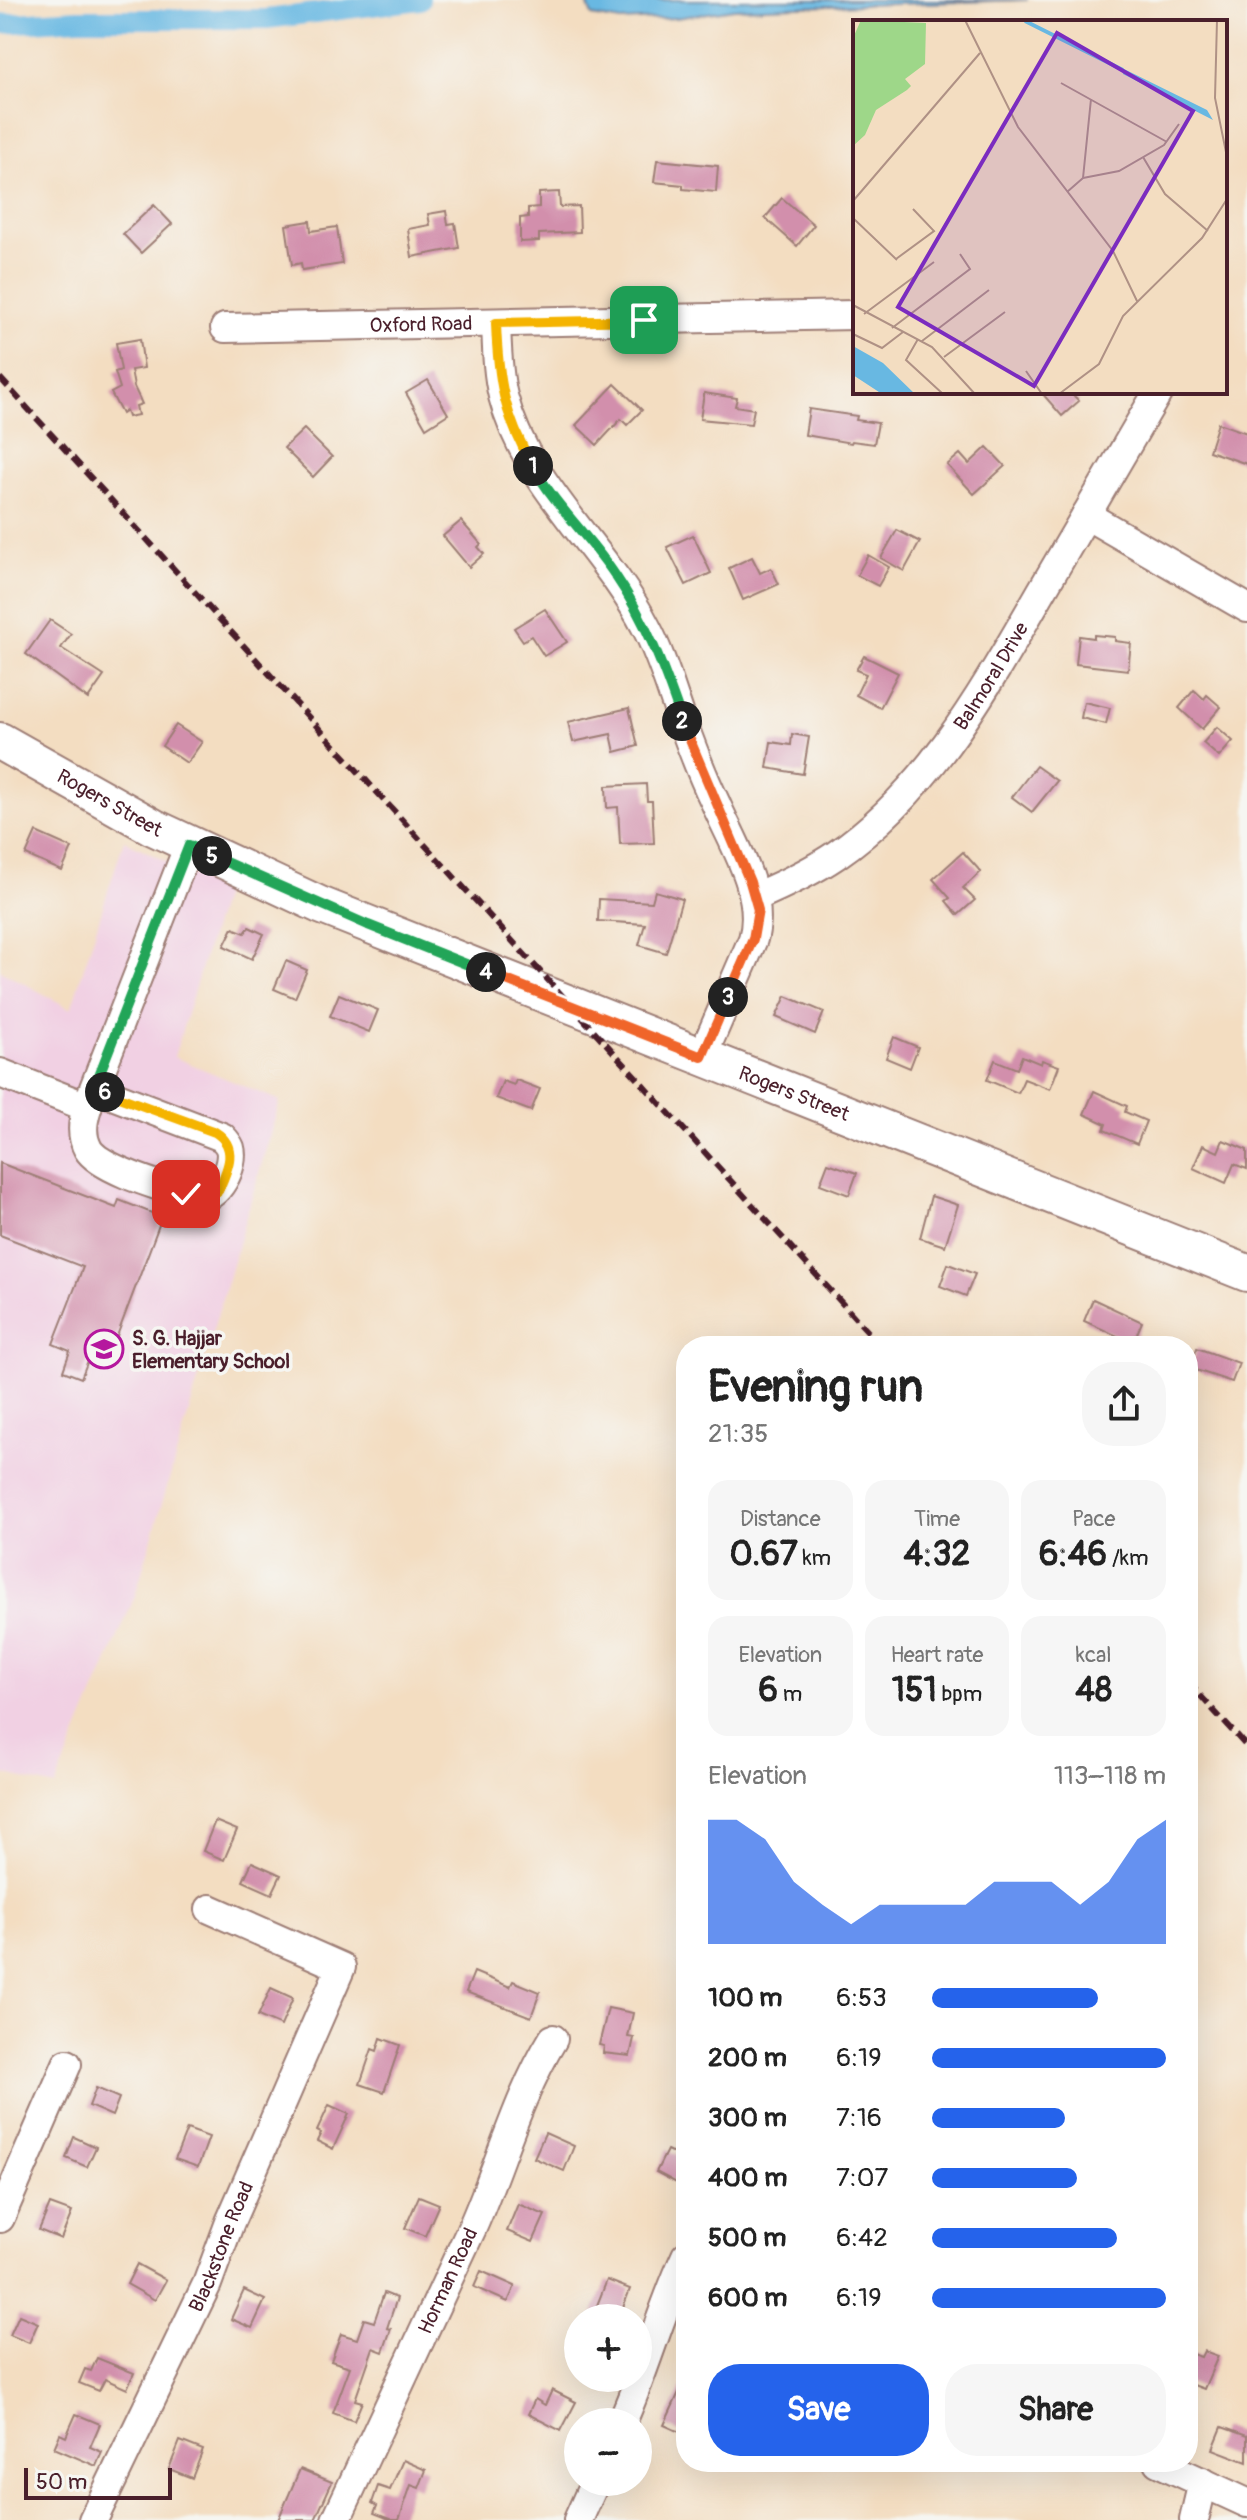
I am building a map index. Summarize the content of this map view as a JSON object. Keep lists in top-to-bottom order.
{
  "streets": {
    "main road": ["Rogers Street"],
    "street": [
      "Oxford Road",
      "Balmoral Drive",
      "Blackstone Road",
      "Horman Road"
    ]
  },
  "places": {
    "school or university": ["S. G. Hajjar Elementary School"]
  },
  "scale_bar": "50 m",
  "page": {
    "pins": [
      "1",
      "2",
      "5",
      "4",
      "3",
      "6"
    ],
    "heading": ["Evening run", "21:35"],
    "stats": [
      ["Distance", "0.67 km"],
      ["Time", "4:32"],
      ["Pace", "6:46 /km"],
      ["Elevation", "6 m"],
      ["Heart rate", "151 bpm"],
      ["kcal", "48"]
    ],
    "chart": ["Elevation", "113–118 m"],
    "list": [
      {
        "name": "100 m",
        "note": "6:53"
      },
      {
        "name": "200 m",
        "note": "6:19"
      },
      {
        "name": "300 m",
        "note": "7:16"
      },
      {
        "name": "400 m",
        "note": "7:07"
      },
      {
        "name": "500 m",
        "note": "6:42"
      },
      {
        "name": "600 m",
        "note": "6:19"
      }
    ],
    "map_buttons": ["+", "−"],
    "buttons": ["Save", "Share"],
    "scale": "50 m"
  }
}
